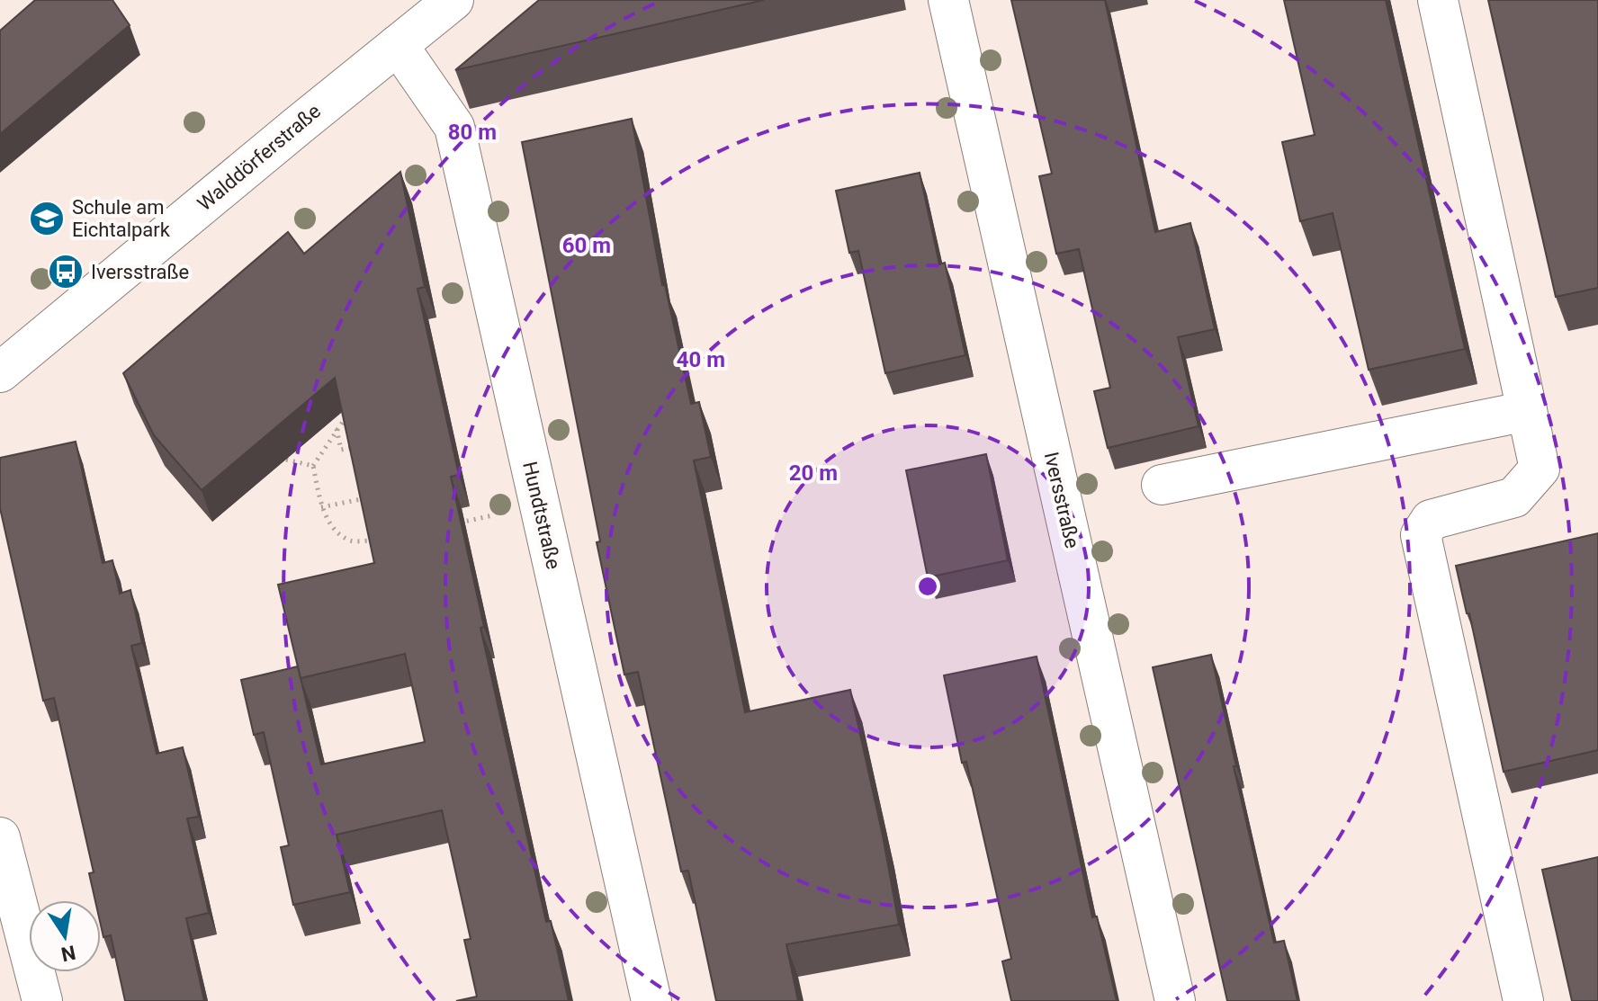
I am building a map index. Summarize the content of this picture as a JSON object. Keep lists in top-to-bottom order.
{
  "streets": {
    "street": ["Walddörferstraße", "Iversstraße", "Hundtstraße"]
  },
  "crossings": [
    ["Walddörferstraße", "Hundtstraße"]
  ],
  "places": {
    "school or university": ["Schule am Eichtalpark"],
    "bus stop": ["Iversstraße"]
  },
  "north": "bottom",
  "rings": [
    "80 m",
    "60 m",
    "40 m",
    "20 m"
  ]
}
